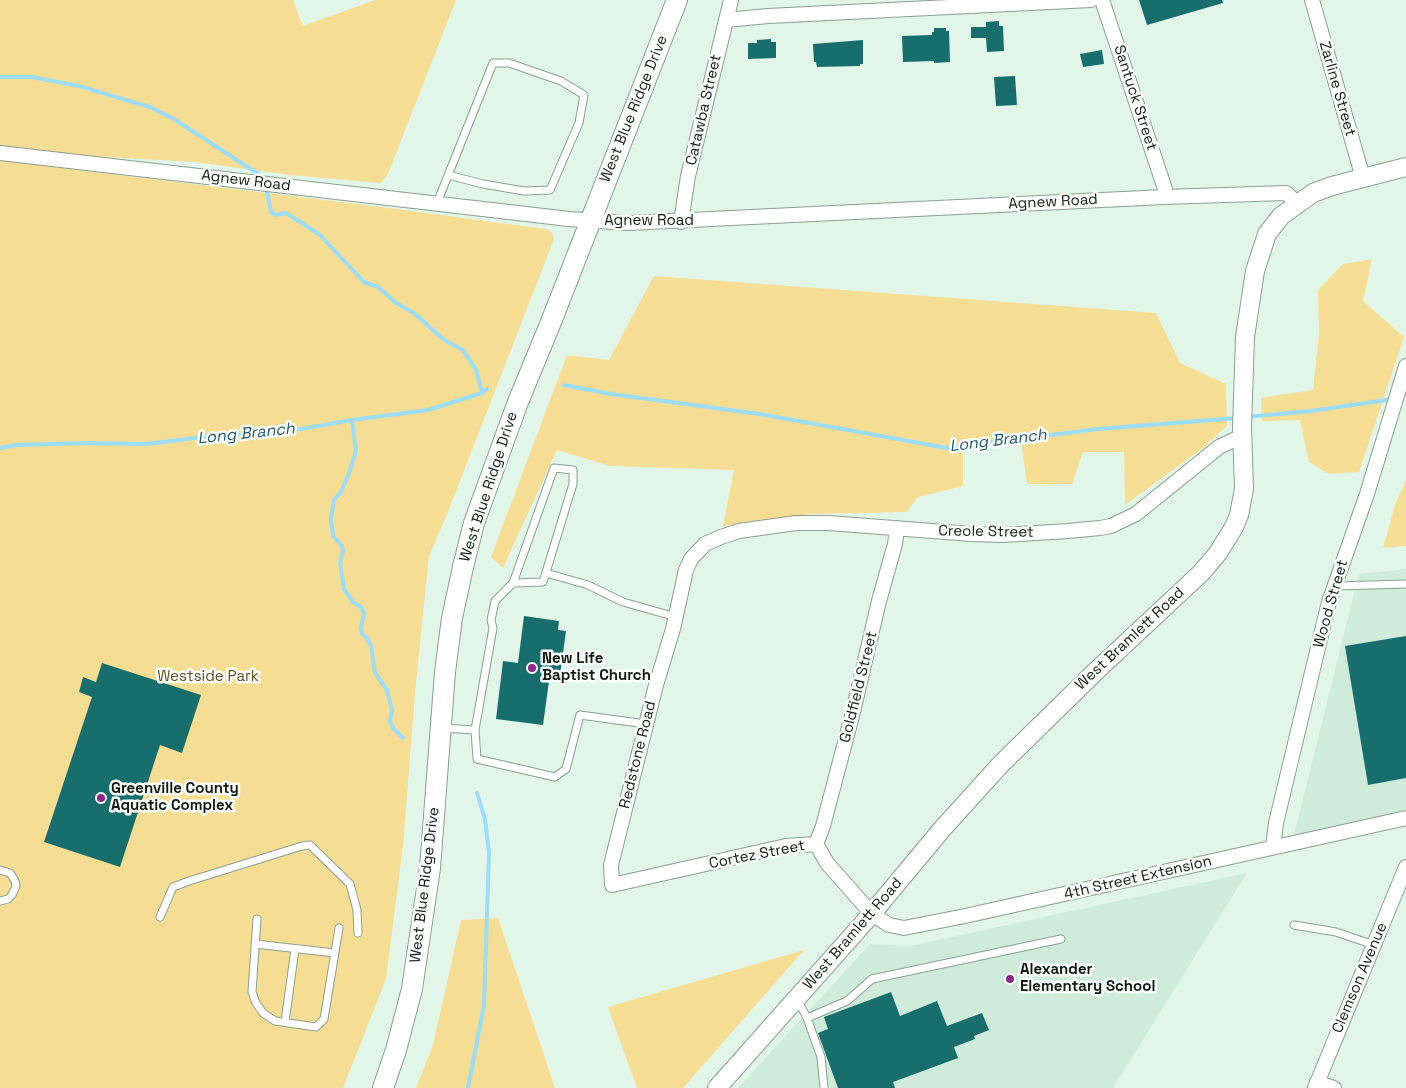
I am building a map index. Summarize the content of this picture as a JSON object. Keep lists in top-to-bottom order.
{
  "streets": {
    "main road": ["West Blue Ridge Drive"],
    "street": [
      "Zarline Street",
      "Santuck Street",
      "Catawba Street",
      "Agnew Road",
      "Creole Street",
      "Wood Street",
      "West Bramlett Road",
      "Goldfield Street",
      "Redstone Road",
      "Cortez Street",
      "4th Street Extension",
      "Clemson Avenue"
    ]
  },
  "crossings": [
    ["Zarline Street", "West Bramlett Road"],
    ["Santuck Street", "Agnew Road"],
    ["West Blue Ridge Drive", "Agnew Road"],
    ["Catawba Street", "Agnew Road"],
    ["Agnew Road", "West Bramlett Road"],
    ["Creole Street", "West Bramlett Road"],
    ["Creole Street", "Goldfield Street"],
    ["Creole Street", "Redstone Road"],
    ["Wood Street", "4th Street Extension"],
    ["West Bramlett Road", "Cortez Street"],
    ["West Bramlett Road", "4th Street Extension"],
    ["Goldfield Street", "Cortez Street"],
    ["Redstone Road", "Cortez Street"],
    ["Cortez Street", "4th Street Extension"]
  ],
  "water": ["Long Branch"],
  "parks": ["Westside Park"],
  "places": ["New Life Baptist Church", "Greenville County Aquatic Complex", "Alexander Elementary School"]
}
